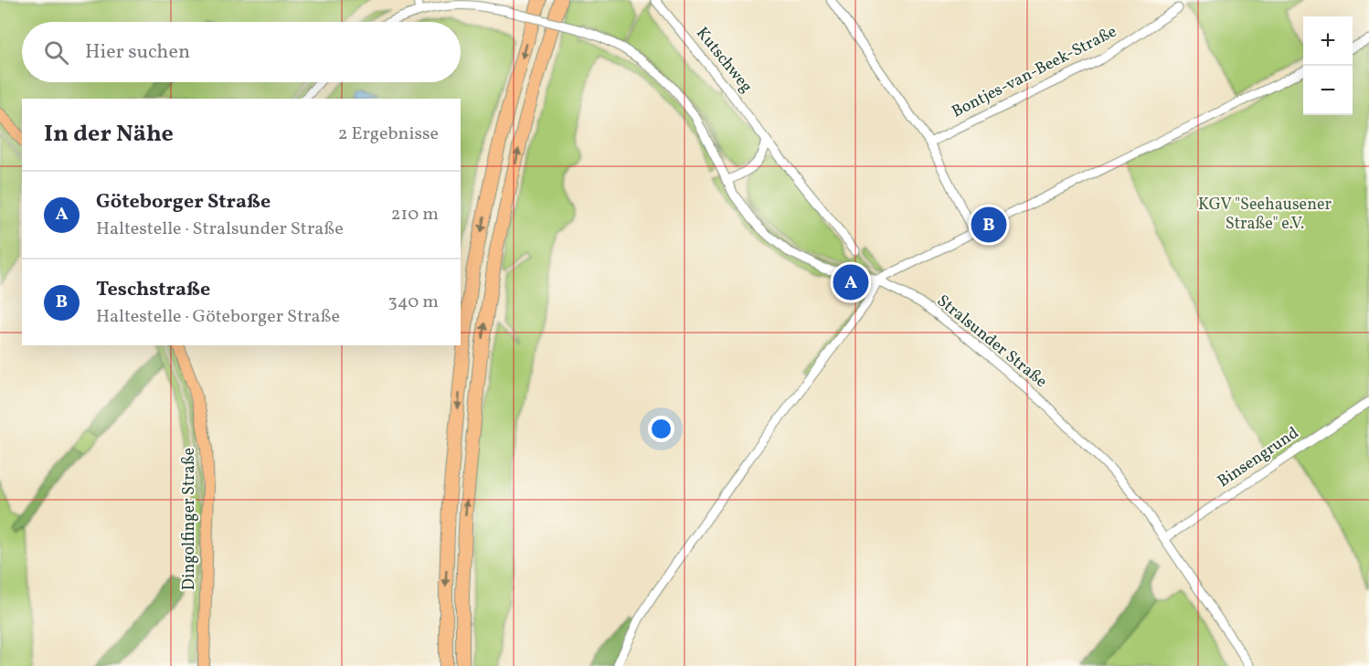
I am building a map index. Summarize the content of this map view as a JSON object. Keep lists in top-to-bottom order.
{
  "streets": {
    "main road": ["Dingolfinger Straße"],
    "street": [
      "Kutschweg",
      "Bontjes-van-Beek-Straße",
      "Stralsunder Straße",
      "Binsengrund"
    ]
  },
  "crossings": [
    ["Stralsunder Straße", "Binsengrund"]
  ],
  "parks": ["KGV \"Seehausener Straße\" e.V."],
  "page": {
    "map_buttons": ["+", "−"],
    "search": "Hier suchen",
    "heading": ["In der Nähe", "2 Ergebnisse"],
    "list": [
      {
        "mark": "A",
        "name": "Göteborger Straße",
        "note": "Haltestelle · Stralsunder Straße",
        "value": "210 m"
      },
      {
        "mark": "B",
        "name": "Teschstraße",
        "note": "Haltestelle · Göteborger Straße",
        "value": "340 m"
      }
    ],
    "pins": ["B", "A"]
  }
}
